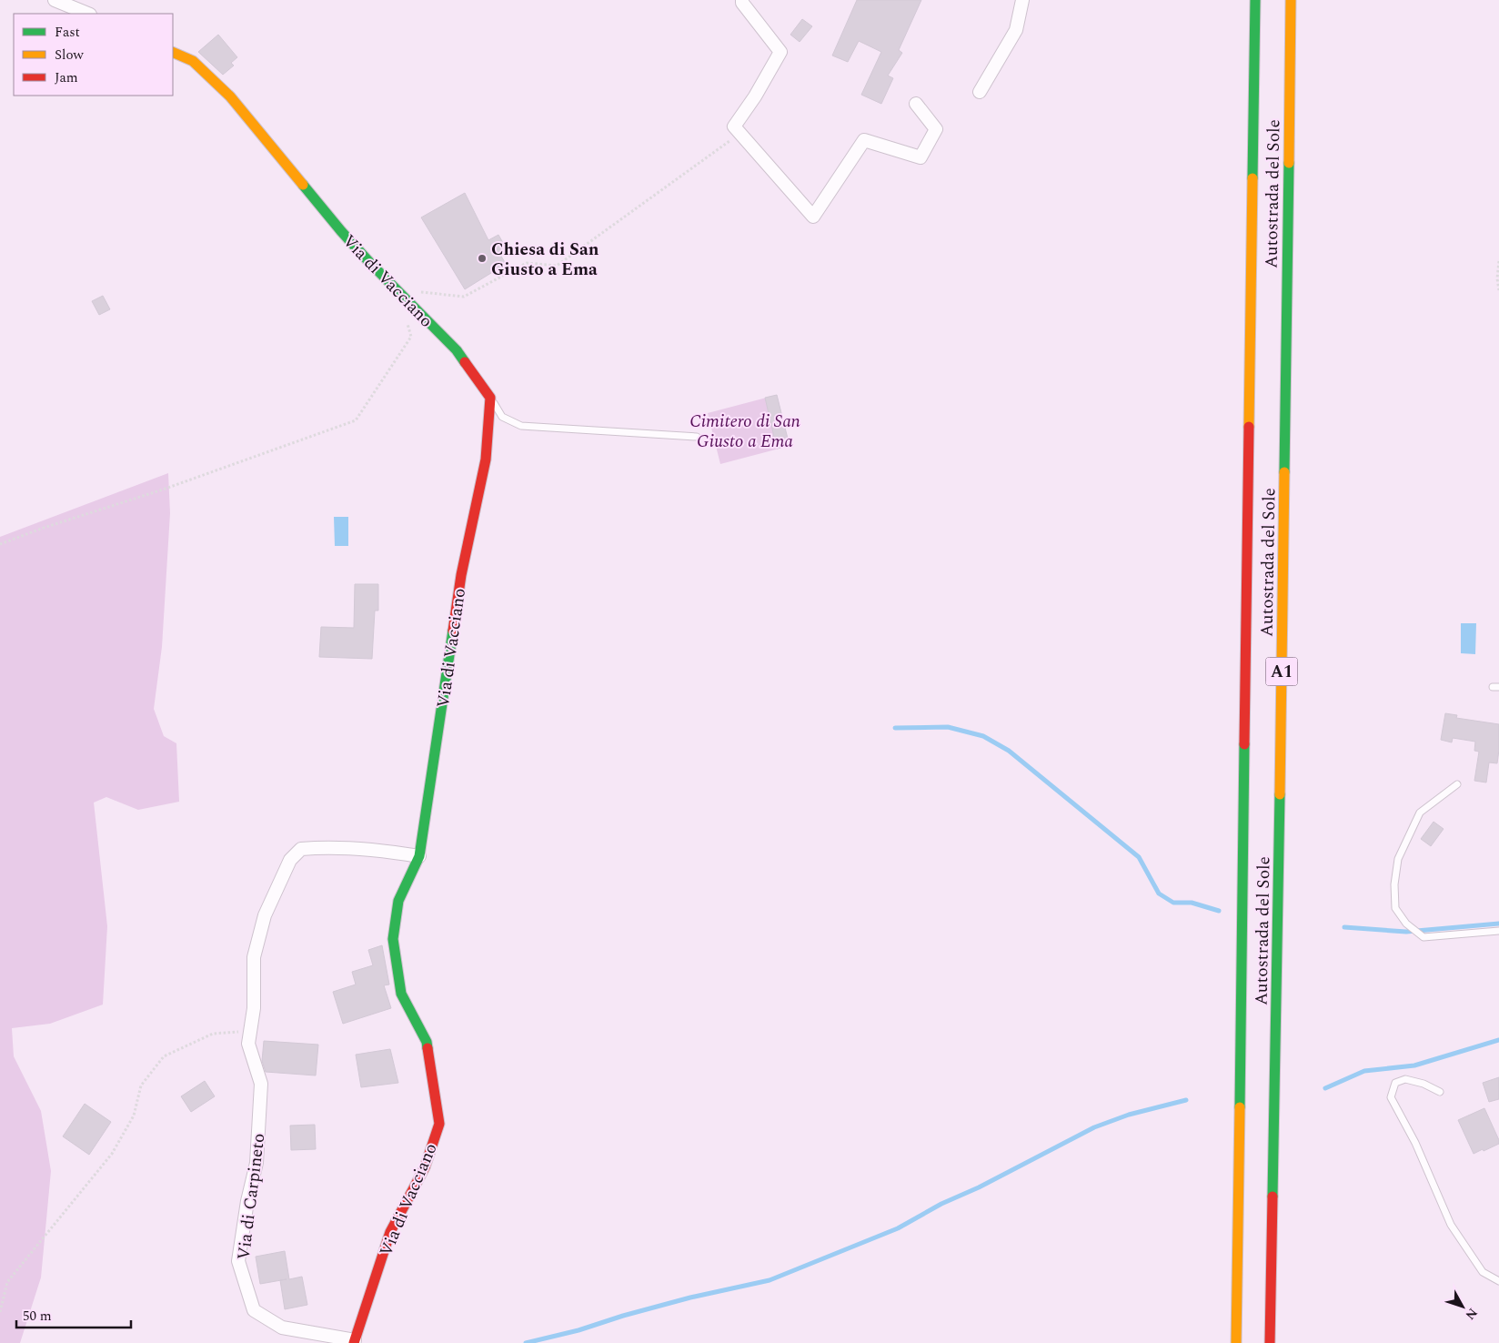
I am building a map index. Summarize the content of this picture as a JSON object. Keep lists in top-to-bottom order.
{
  "streets": {
    "main road": ["Autostrada del Sole", "Via di Vacciano", "A1"],
    "street": ["Via di Carpineto"]
  },
  "crossings": [
    ["Via di Vacciano", "Via di Carpineto"]
  ],
  "parks": ["Cimitero di San Giusto a Ema"],
  "places": ["Chiesa di San Giusto a Ema"],
  "legend": ["Fast", "Slow", "Jam"],
  "scale_bar": "50 m",
  "north": "bottom right"
}
